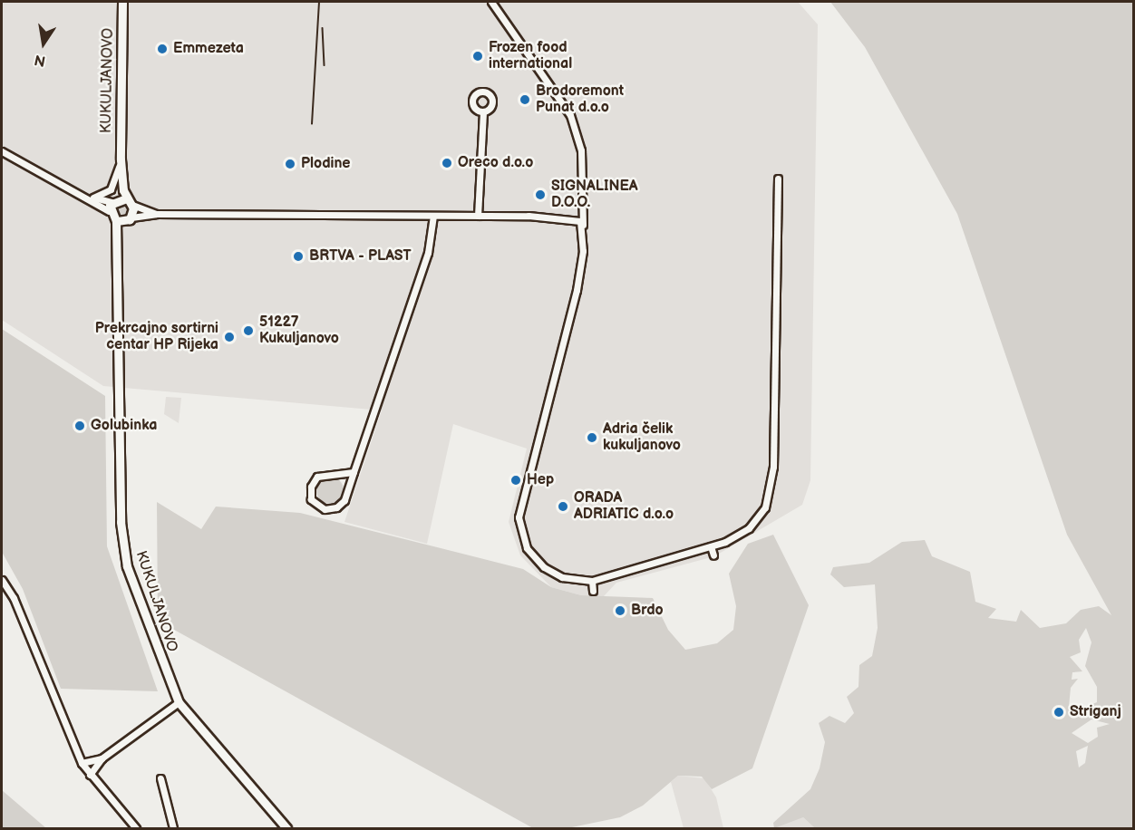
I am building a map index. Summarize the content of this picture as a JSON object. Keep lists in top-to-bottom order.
{
  "streets": {
    "main road": ["KUKULJANOVO"]
  },
  "places": [
    "Emmezeta",
    "Frozen food international",
    "Brodoremont Punat d.o.o",
    "Oreco d.o.o",
    "Plodine",
    "SIGNALINEA D.O.O.",
    "BRTVA - PLAST",
    "51227 Kukuljanovo",
    "Prekrcajno sortirni centar HP Rijeka",
    "Golubinka",
    "Adria čelik kukuljanovo",
    "Hep",
    "ORADA ADRIATIC d.o.o",
    "Brdo",
    "Striganj"
  ],
  "north": "bottom"
}
